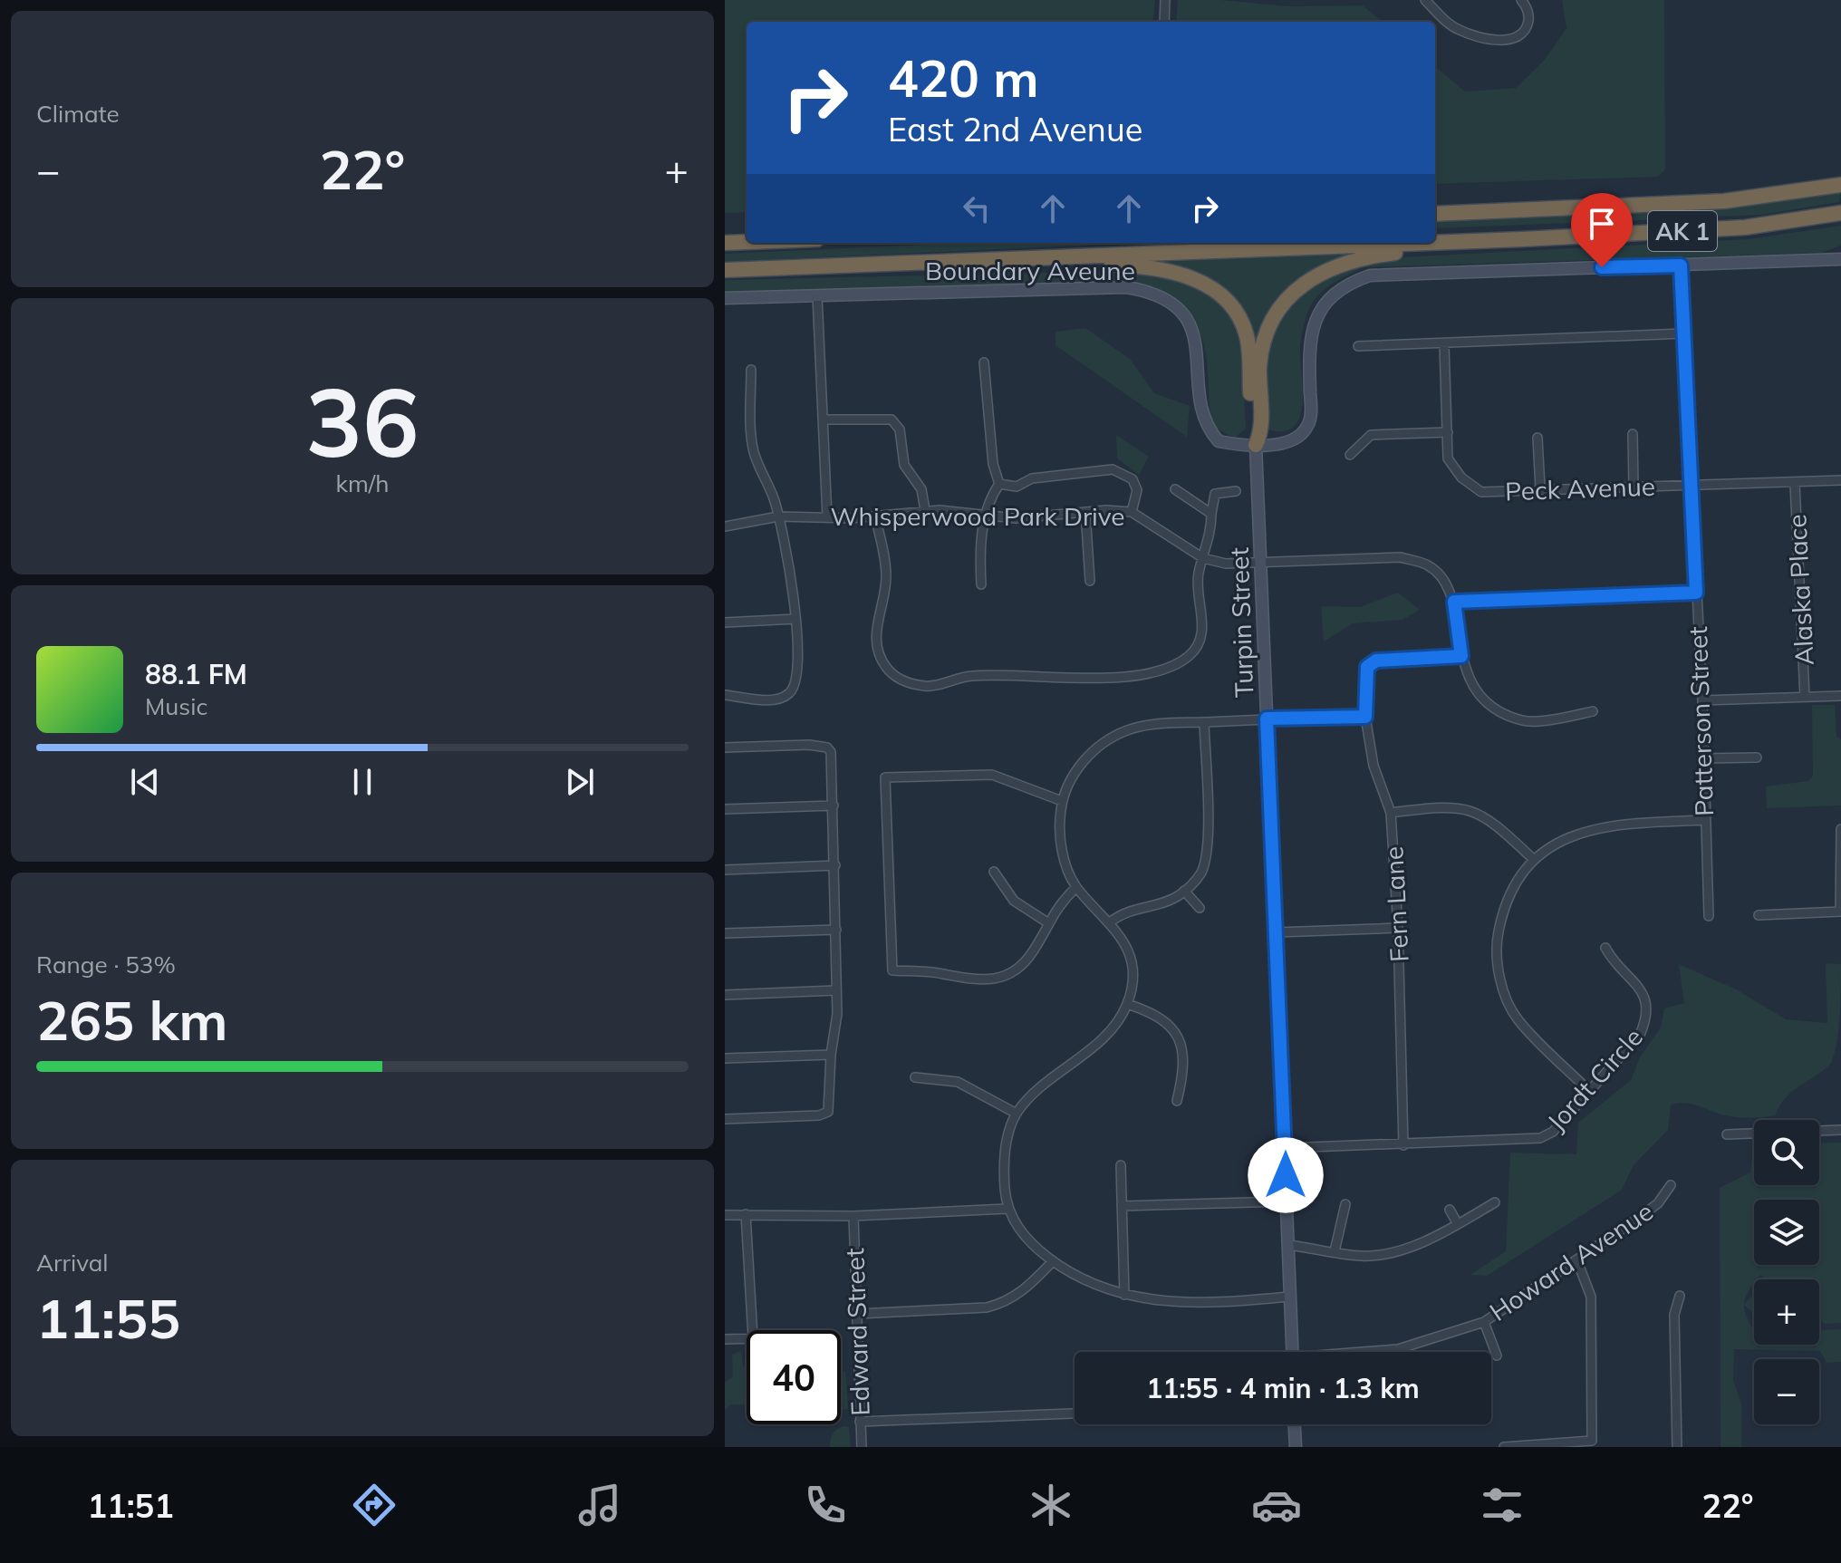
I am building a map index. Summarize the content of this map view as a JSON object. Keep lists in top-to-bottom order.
{
  "streets": {
    "highway": ["AK 1"],
    "street": [
      "Boundary Aveune",
      "Peck Avenue",
      "Whisperwood Park Drive",
      "Alaska Place",
      "Turpin Street",
      "Patterson Street",
      "Fern Lane",
      "Jordt Circle",
      "Howard Avenue",
      "Edward Street"
    ]
  },
  "crossings": [
    ["Boundary Aveune", "Turpin Street"],
    ["Boundary Aveune", "Patterson Street"],
    ["Peck Avenue", "Alaska Place"],
    ["Peck Avenue", "Patterson Street"],
    ["Whisperwood Park Drive", "Turpin Street"],
    ["Fern Lane", "Jordt Circle"]
  ],
  "page": {
    "tile": [
      "Climate",
      ["36", "km/h"],
      ["Range · 53%", "265 km"],
      ["Arrival", "11:55"]
    ],
    "turn": ["420 m", "East 2nd Avenue"],
    "heat": ["−", "22°", "+"],
    "song": ["88.1 FM", "Music"],
    "map_buttons": ["+", "−"],
    "limit": "40",
    "trip": "11:55 · 4 min · 1.3 km",
    "tabs": ["11:51", "22°"]
  }
}
